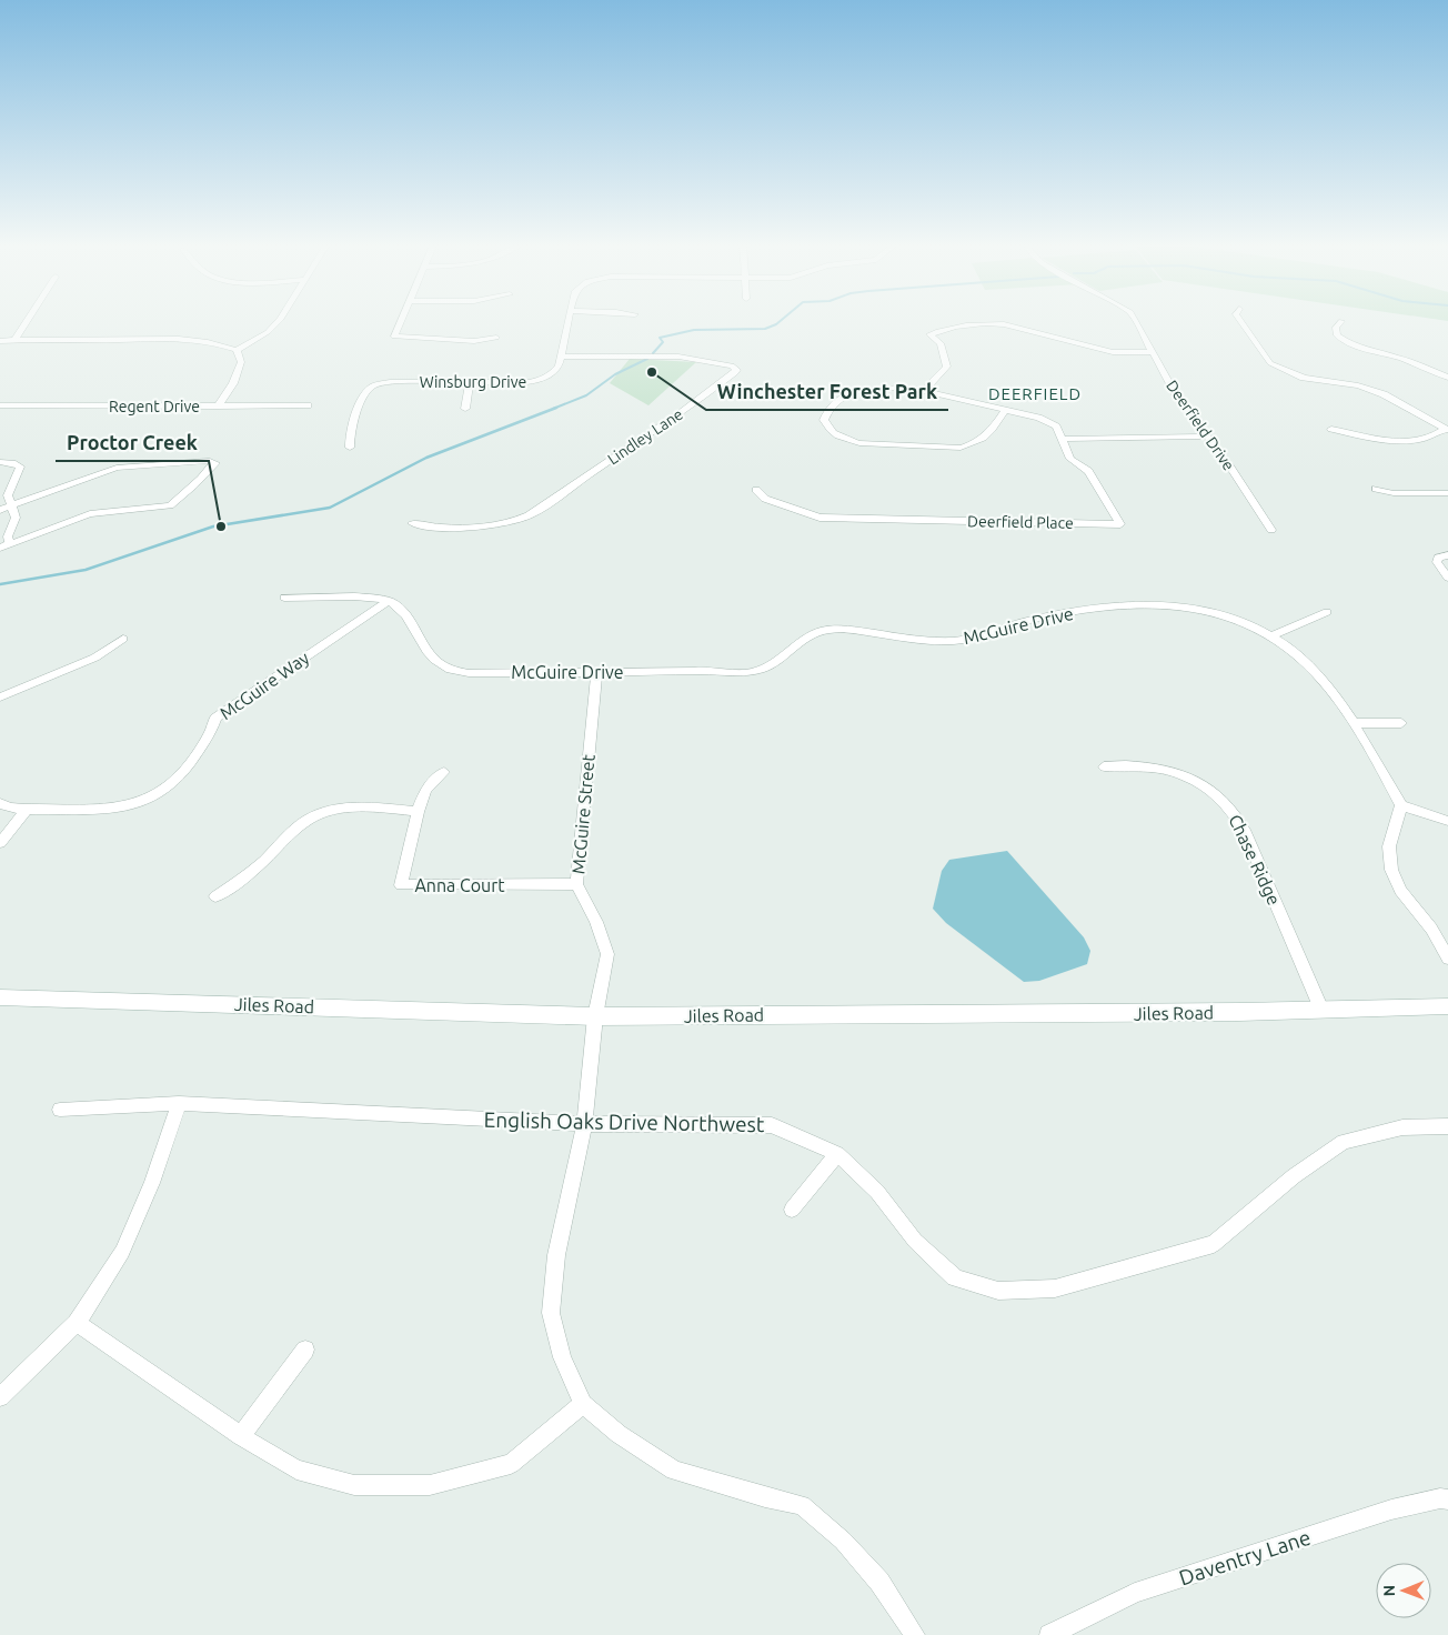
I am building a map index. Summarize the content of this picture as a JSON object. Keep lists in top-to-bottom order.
{
  "streets": {
    "street": [
      "Winsburg Drive",
      "Regent Drive",
      "Deerfield Drive",
      "Lindley Lane",
      "Deerfield Place",
      "McGuire Drive",
      "McGuire Way",
      "McGuire Street",
      "Chase Ridge",
      "Anna Court",
      "Jiles Road",
      "English Oaks Drive Northwest",
      "Daventry Lane"
    ]
  },
  "crossings": [
    ["Winsburg Drive", "Lindley Lane"],
    ["McGuire Drive", "McGuire Way"],
    ["McGuire Drive", "McGuire Street"],
    ["McGuire Street", "Anna Court"],
    ["McGuire Street", "Jiles Road"],
    ["McGuire Street", "English Oaks Drive Northwest"],
    ["Chase Ridge", "Jiles Road"]
  ],
  "districts": ["DEERFIELD"],
  "places": ["Winchester Forest Park", "Proctor Creek"],
  "north": "left"
}
